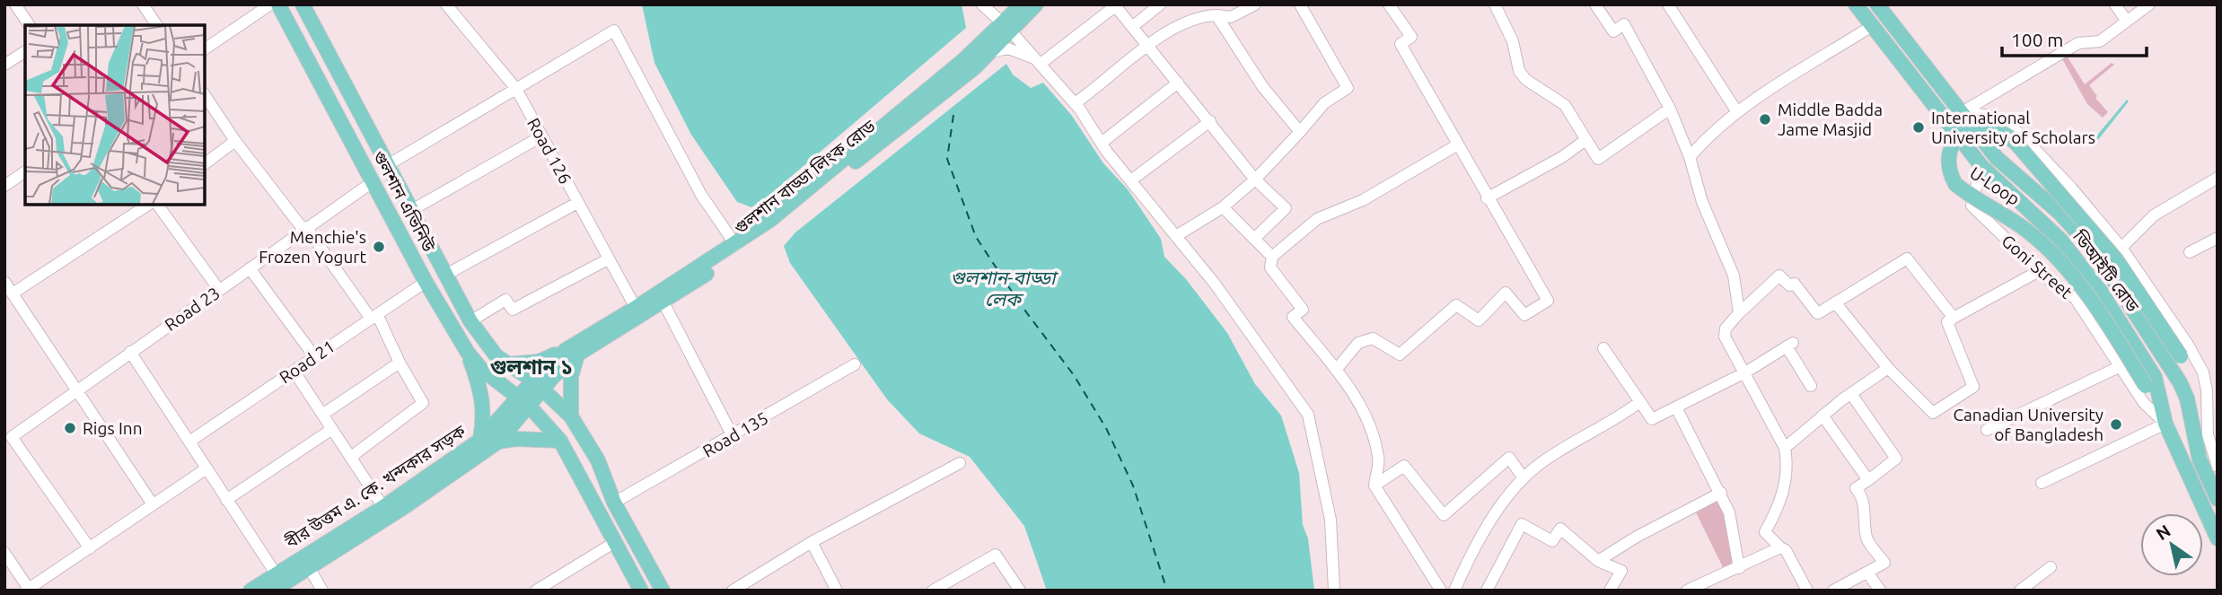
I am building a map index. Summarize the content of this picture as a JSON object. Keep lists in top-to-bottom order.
{
  "streets": {
    "main road": [
      "গুলশান বাড্ডা লিংক রোড",
      "U-Loop",
      "গুলশান এভিনিউ",
      "ডিআইটি রোড",
      "বীর উত্তম এ. কে. খন্দকার সড়ক"
    ],
    "street": [
      "Road 126",
      "Goni Street",
      "Road 23",
      "Road 21",
      "Road 135"
    ]
  },
  "crossings": [
    ["Road 126", "গুলশান বাড্ডা লিংক রোড"],
    ["গুলশান বাড্ডা লিংক রোড", "বীর উত্তম এ. কে. খন্দকার সড়ক"],
    ["U-Loop", "ডিআইটি রোড"],
    ["গুলশান এভিনিউ", "Road 23"],
    ["গুলশান এভিনিউ", "Road 21"],
    ["গুলশান এভিনিউ", "Road 135"],
    ["গুলশান এভিনিউ", "বীর উত্তম এ. কে. খন্দকার সড়ক"],
    ["Goni Street", "ডিআইটি রোড"]
  ],
  "districts": ["গুলশান ১"],
  "water": ["গুলশান-বাড্ডা লেক"],
  "places": [
    "Middle Badda Jame Masjid",
    "International University of Scholars",
    "Menchie's Frozen Yogurt",
    "Canadian University of Bangladesh",
    "Rigs Inn"
  ],
  "scale_bar": "100 m",
  "north": "top left"
}
